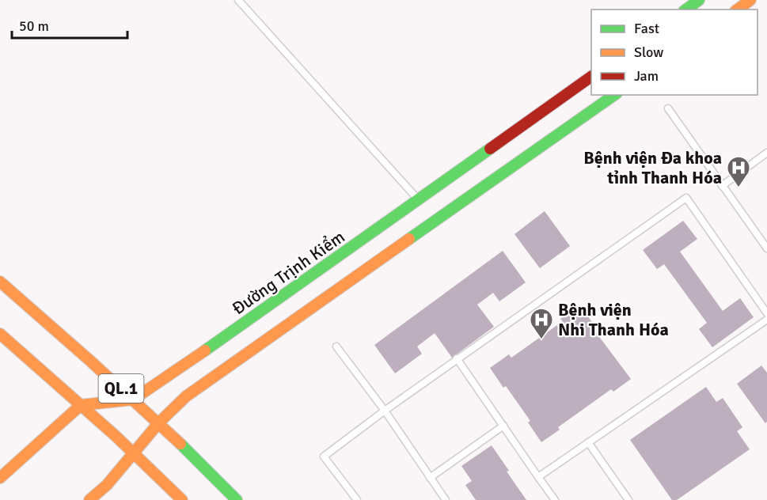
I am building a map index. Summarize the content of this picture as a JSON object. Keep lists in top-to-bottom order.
{
  "streets": {
    "main road": ["Đường Trịnh Kiểm", "QL.1"]
  },
  "crossings": [
    ["Đường Trịnh Kiểm", "QL.1"]
  ],
  "places": {
    "hospital": ["Bệnh viện Đa khoa tỉnh Thanh Hóa", "Bệnh viện Nhi Thanh Hóa"]
  },
  "legend": ["Fast", "Slow", "Jam"],
  "scale_bar": "50 m"
}
